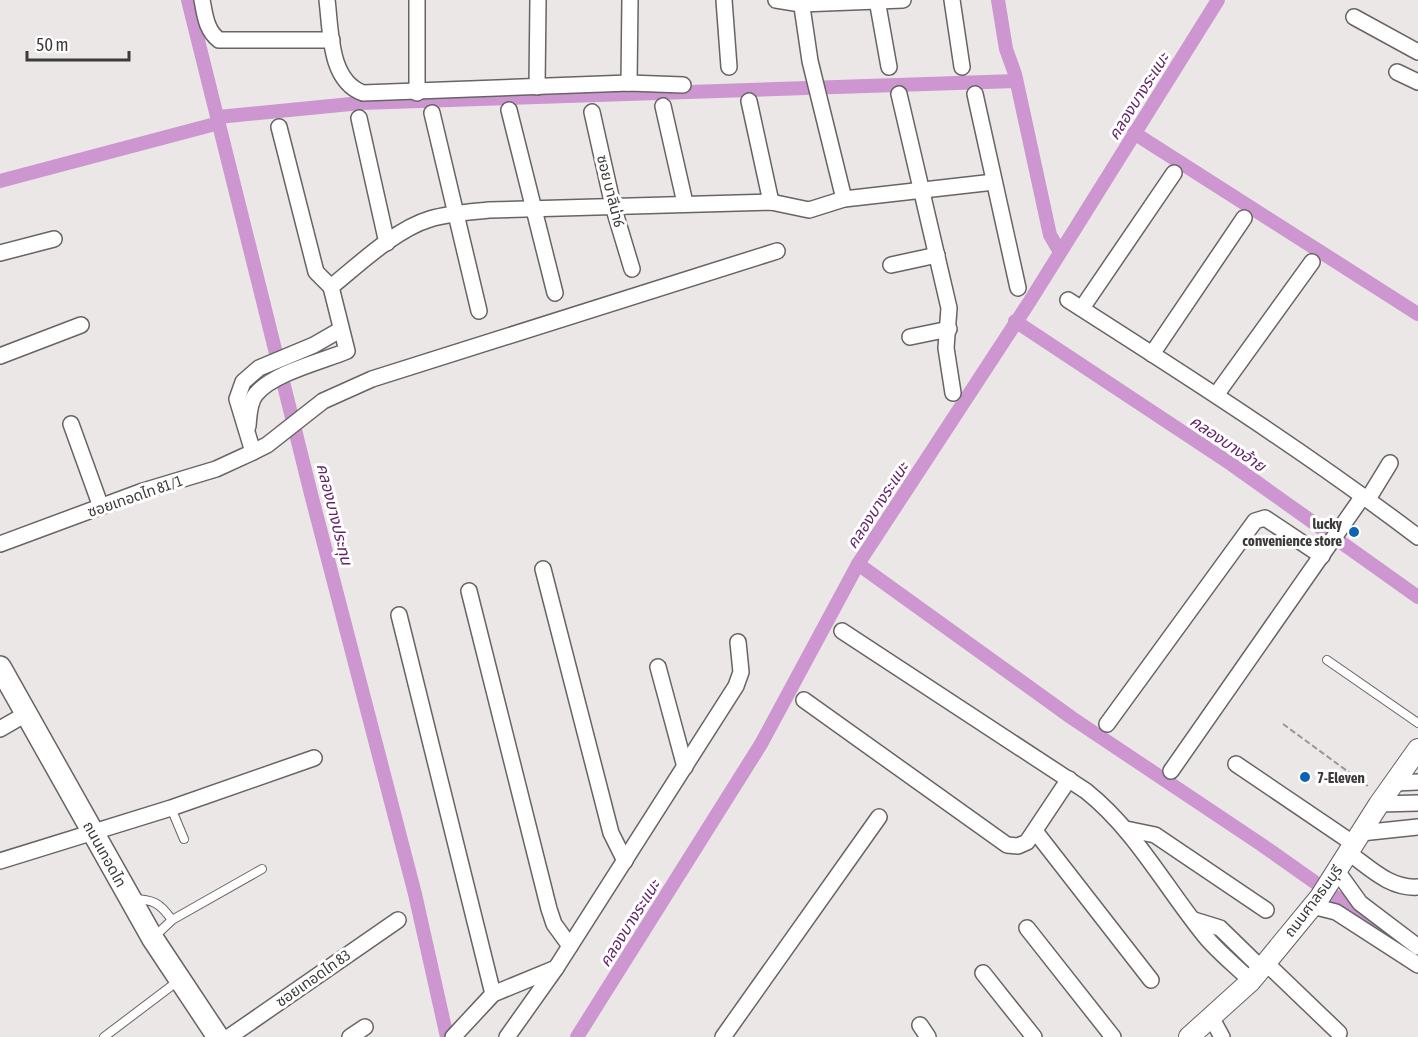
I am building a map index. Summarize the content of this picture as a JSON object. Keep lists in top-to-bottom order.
{
  "streets": {
    "main road": ["ถนนเทอดไท"],
    "street": [
      "ซอย บาลีน่า6",
      "ซอยเทอดไท 81/1",
      "ถนนศาลธนบุรี",
      "ซอยเทอดไท 83"
    ]
  },
  "water": ["คลองบางระแนะ", "คลองบางอ้าย", "คลองบางประทุน"],
  "places": ["lucky convenience store", "7-Eleven"],
  "scale_bar": "50 m"
}
